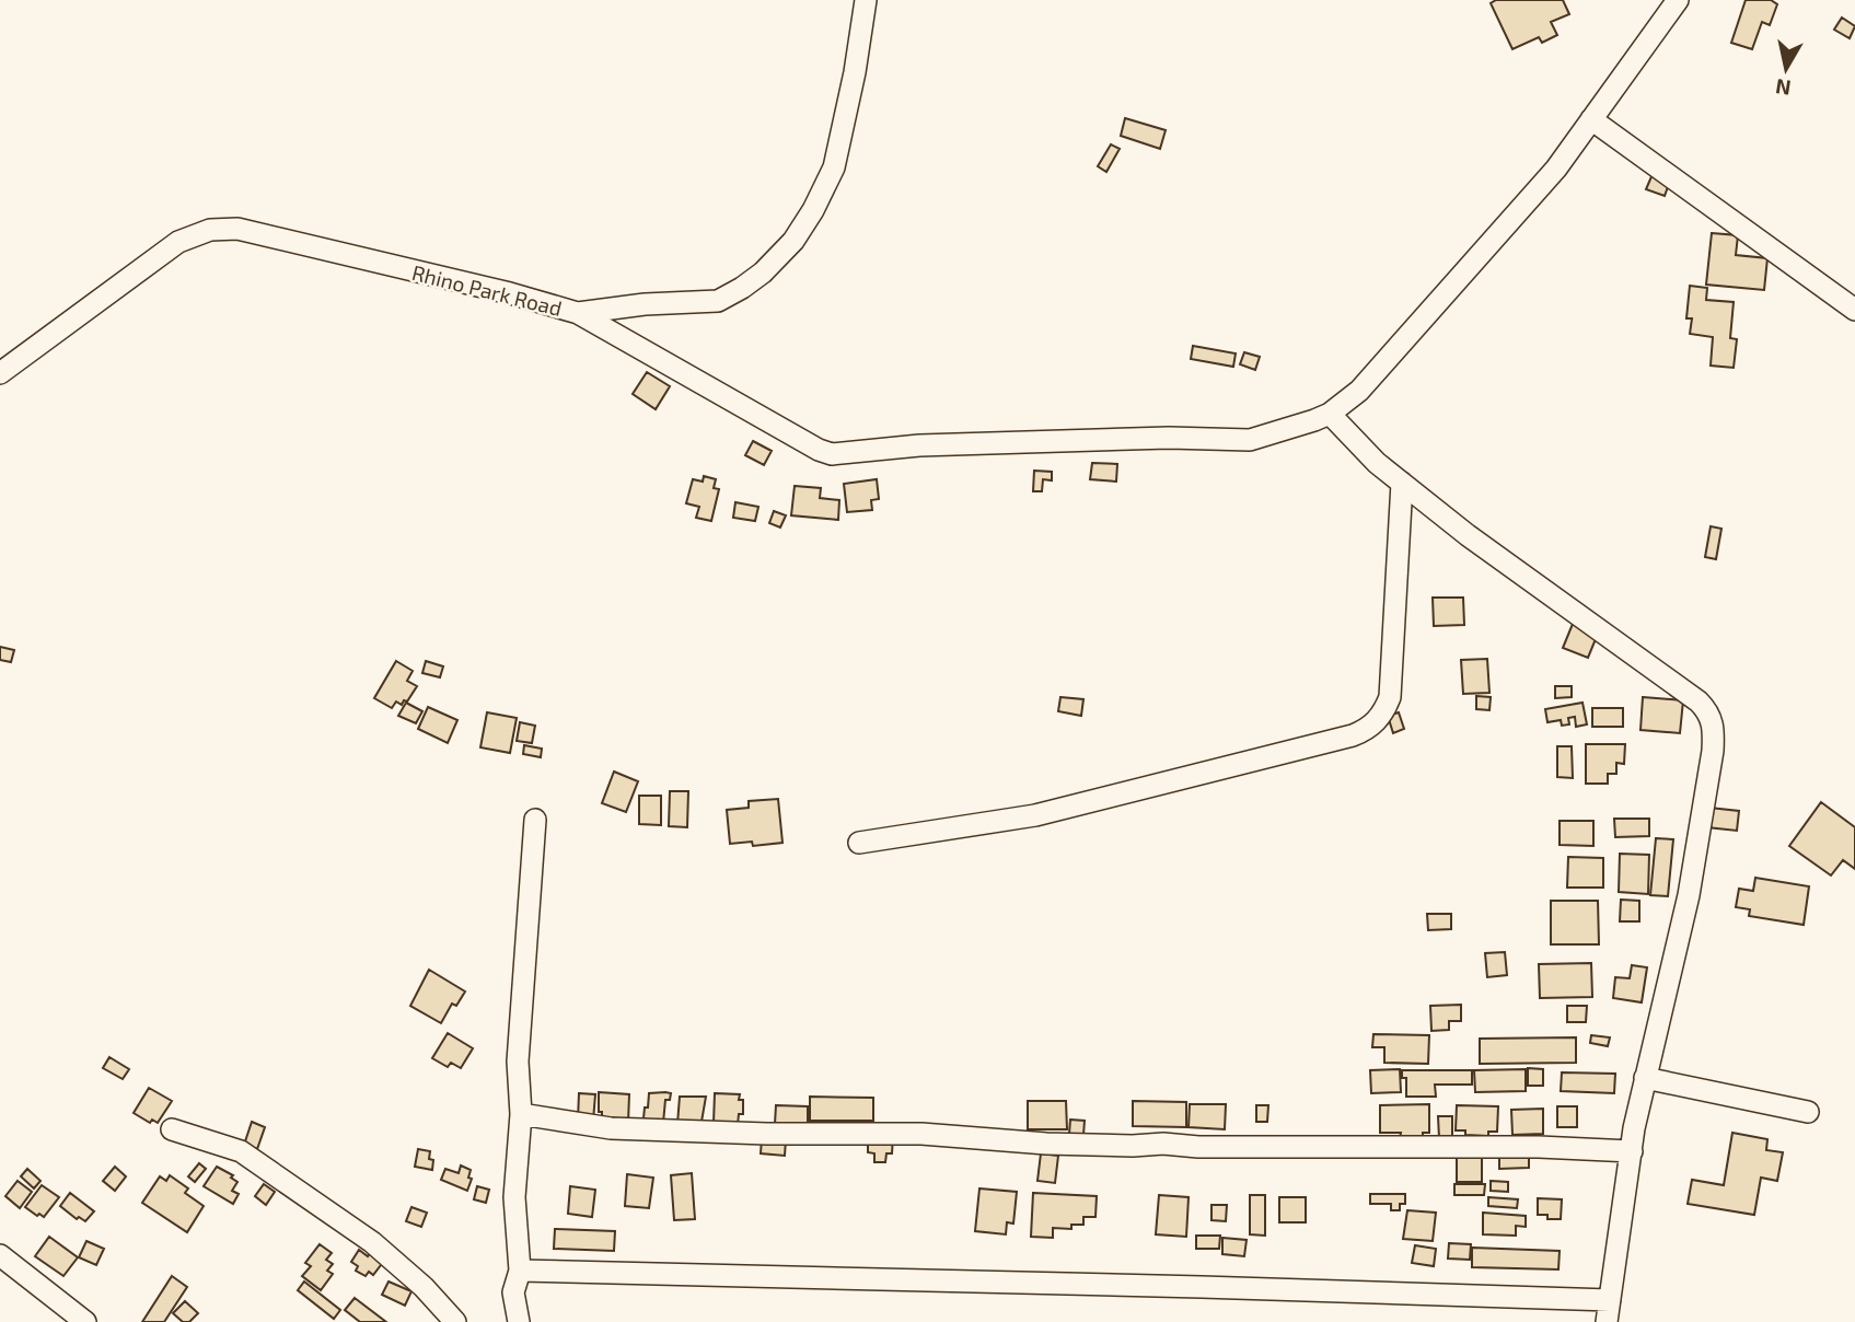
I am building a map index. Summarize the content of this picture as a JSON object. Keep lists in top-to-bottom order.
{
  "streets": {
    "street": ["Rhino Park Road"]
  },
  "north": "bottom"
}
